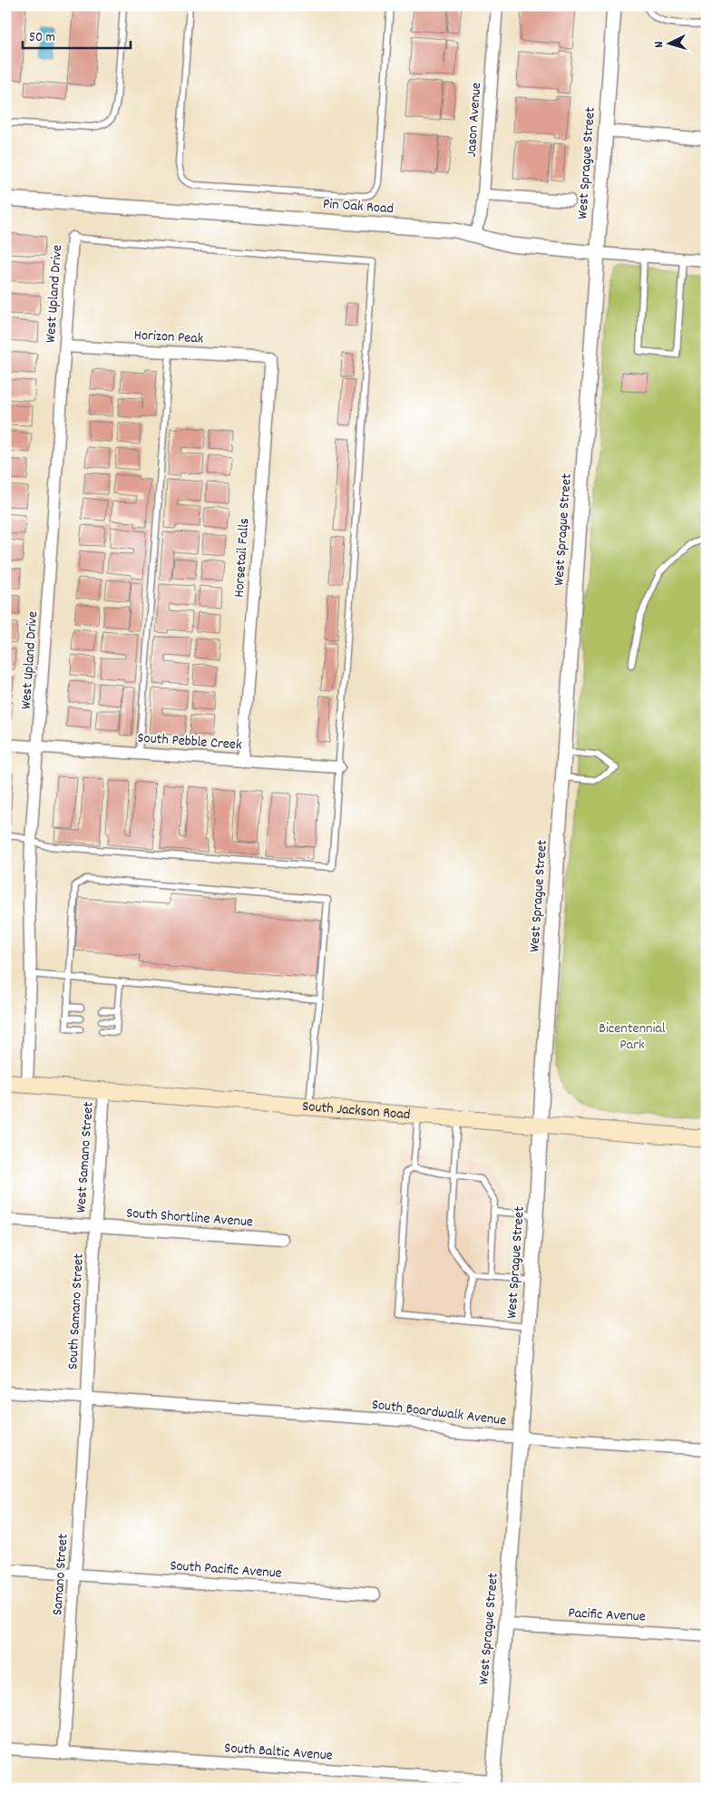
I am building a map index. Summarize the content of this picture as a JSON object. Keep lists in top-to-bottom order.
{
  "streets": {
    "main road": ["South Jackson Road"],
    "street": [
      "Jason Avenue",
      "West Sprague Street",
      "Pin Oak Road",
      "West Upland Drive",
      "Horizon Peak",
      "Horsetail Falls",
      "South Pebble Creek",
      "West Samano Street",
      "South Shortline Avenue",
      "South Samano Street",
      "South Boardwalk Avenue",
      "South Pacific Avenue",
      "Samano Street",
      "Pacific Avenue",
      "South Baltic Avenue"
    ]
  },
  "crossings": [
    ["Jason Avenue", "Pin Oak Road"],
    ["West Sprague Street", "Pin Oak Road"],
    ["West Sprague Street", "South Jackson Road"],
    ["West Sprague Street", "South Boardwalk Avenue"],
    ["West Sprague Street", "Pacific Avenue"],
    ["West Sprague Street", "South Baltic Avenue"],
    ["West Upland Drive", "Horizon Peak"],
    ["West Upland Drive", "South Pebble Creek"],
    ["West Upland Drive", "South Jackson Road"],
    ["Horizon Peak", "Horsetail Falls"],
    ["Horsetail Falls", "South Pebble Creek"],
    ["South Jackson Road", "West Samano Street"],
    ["West Samano Street", "South Shortline Avenue"],
    ["West Samano Street", "South Samano Street"],
    ["South Shortline Avenue", "South Samano Street"],
    ["South Samano Street", "South Boardwalk Avenue"],
    ["South Samano Street", "Samano Street"],
    ["South Boardwalk Avenue", "Samano Street"],
    ["South Pacific Avenue", "Samano Street"],
    ["Samano Street", "South Baltic Avenue"]
  ],
  "parks": ["Bicentennial Park"],
  "scale_bar": "50 m",
  "north": "left"
}
